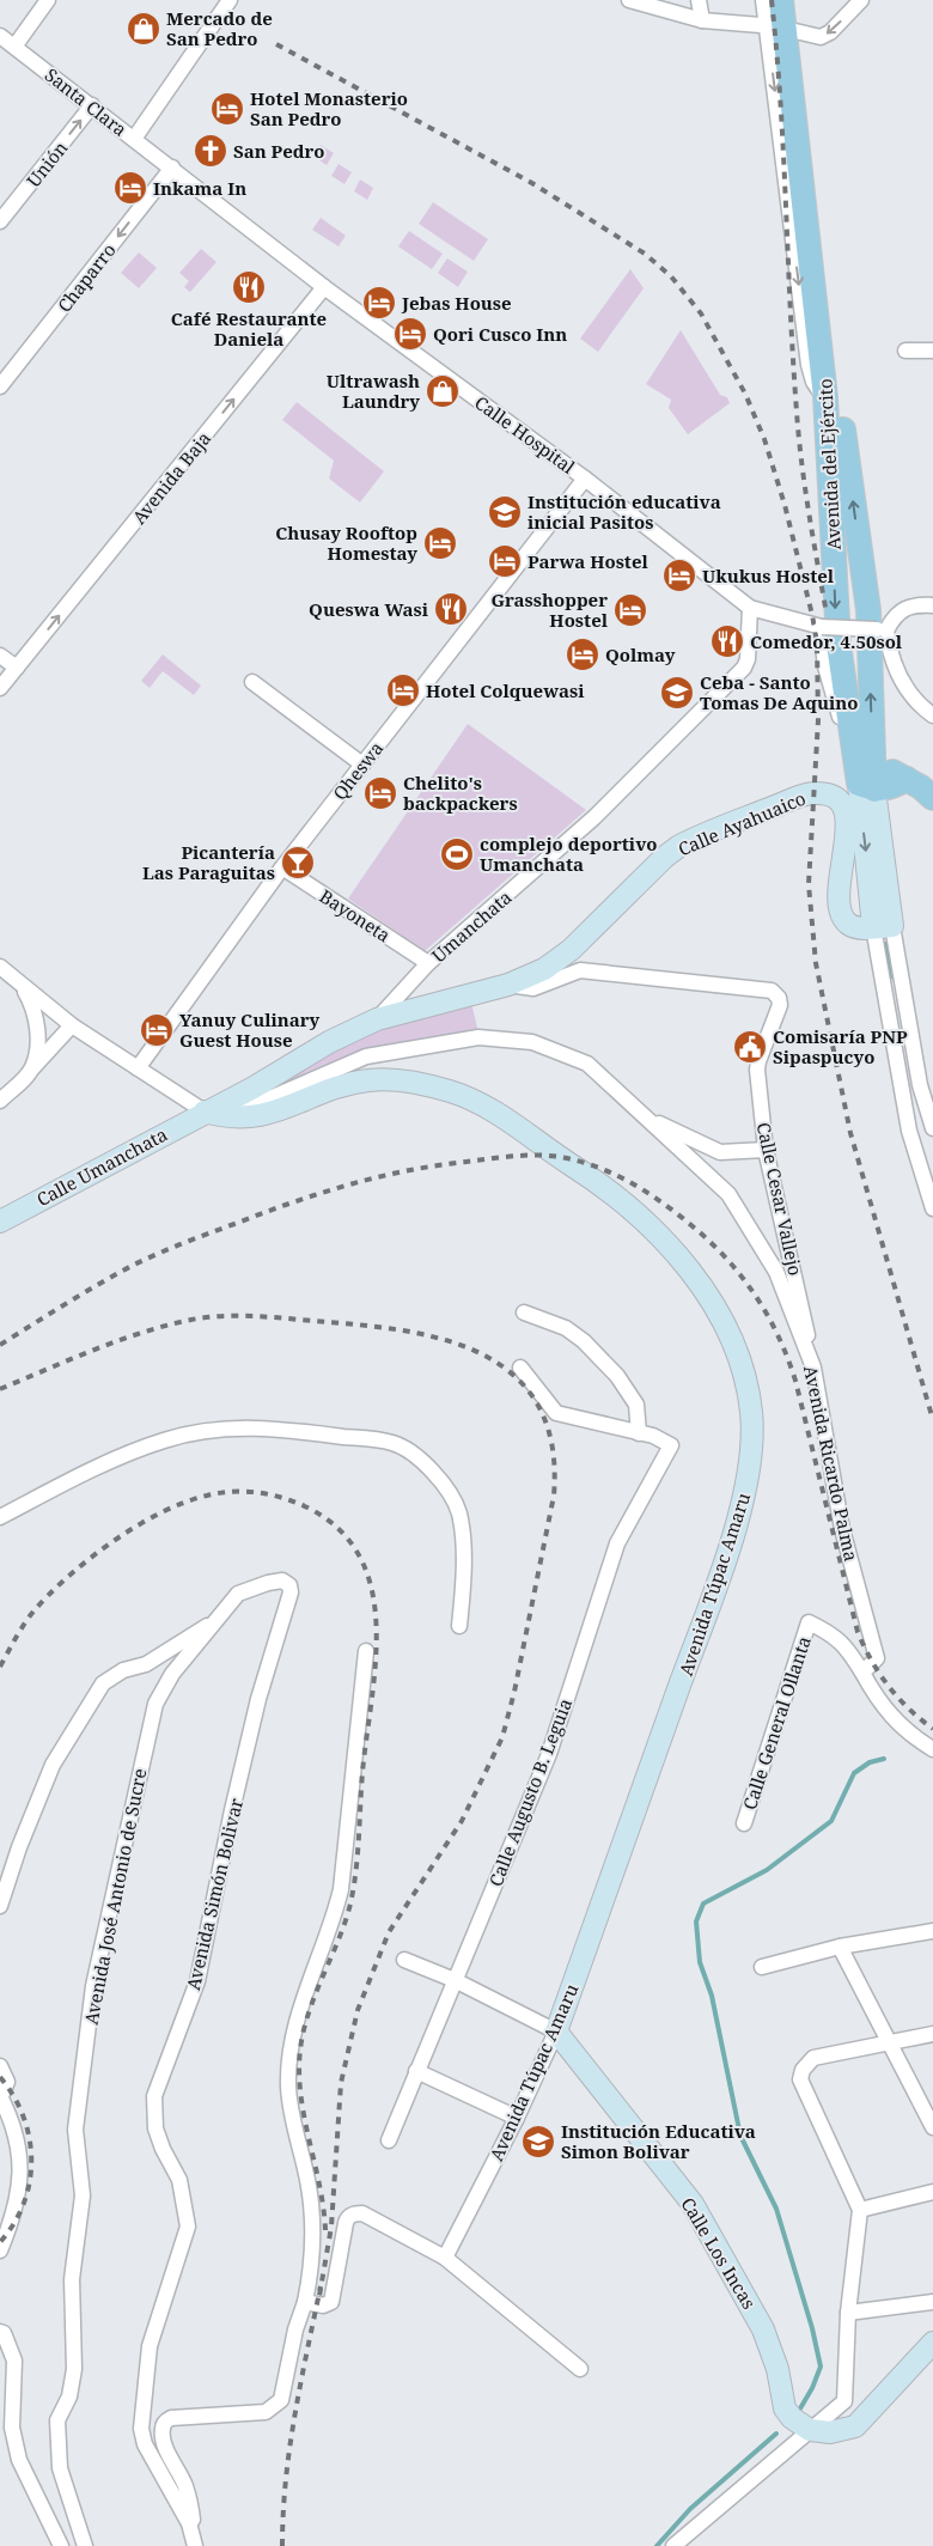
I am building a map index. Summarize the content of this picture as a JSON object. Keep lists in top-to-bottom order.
{
  "streets": {
    "main road": ["Avenida del Ejército"],
    "street": [
      "Santa Clara",
      "Unión",
      "Chaparro",
      "Calle Hospital",
      "Avenida Baja",
      "Qheswa",
      "Calle Ayahuaico",
      "Bayoneta",
      "Umanchata",
      "Calle Umanchata",
      "Calle Cesar Vallejo",
      "Avenida Ricardo Palma",
      "Avenida Túpac Amaru",
      "Calle General Ollanta",
      "Calle Augusto B. Leguia",
      "Avenida Simón Bolivar",
      "Avenida José Antonio de Sucre",
      "Calle Los Incas"
    ]
  },
  "crossings": [
    ["Santa Clara", "Unión"],
    ["Santa Clara", "Chaparro"],
    ["Calle Hospital", "Avenida Baja"],
    ["Calle Hospital", "Qheswa"],
    ["Calle Hospital", "Umanchata"],
    ["Avenida del Ejército", "Calle Ayahuaico"],
    ["Qheswa", "Bayoneta"],
    ["Calle Ayahuaico", "Umanchata"],
    ["Calle Ayahuaico", "Calle Cesar Vallejo"],
    ["Bayoneta", "Umanchata"],
    ["Umanchata", "Calle Umanchata"],
    ["Umanchata", "Avenida Túpac Amaru"],
    ["Calle Umanchata", "Avenida Túpac Amaru"],
    ["Calle Cesar Vallejo", "Avenida Ricardo Palma"],
    ["Avenida Ricardo Palma", "Avenida Túpac Amaru"],
    ["Avenida Ricardo Palma", "Calle General Ollanta"],
    ["Avenida Túpac Amaru", "Calle Los Incas"],
    ["Avenida Simón Bolivar", "Avenida José Antonio de Sucre"]
  ],
  "one_way": ["Unión", "Chaparro", "Avenida Baja"],
  "places": {
    "shop": ["Mercado de San Pedro", "Ultrawash Laundry"],
    "hotel": [
      "Hotel Monasterio San Pedro",
      "Inkama In",
      "Jebas House",
      "Qori Cusco Inn",
      "Chusay Rooftop Homestay",
      "Parwa Hostel",
      "Ukukus Hostel",
      "Grasshopper Hostel",
      "Qolmay",
      "Hotel Colquewasi",
      "Chelito's backpackers",
      "Yanuy Culinary Guest House"
    ],
    "church": ["San Pedro"],
    "restaurant": ["Café Restaurante Daniela", "Queswa Wasi", "Comedor, 4.50sol"],
    "school or university": ["Institución educativa inicial Pasitos", "Ceba - Santo Tomas De Aquino", "Institución Educativa Simon Bolivar"],
    "sports": ["complejo deportivo Umanchata"],
    "bar": ["Picantería Las Paraguitas"],
    "public building": ["Comisaría PNP Sipaspucyo"]
  }
}
